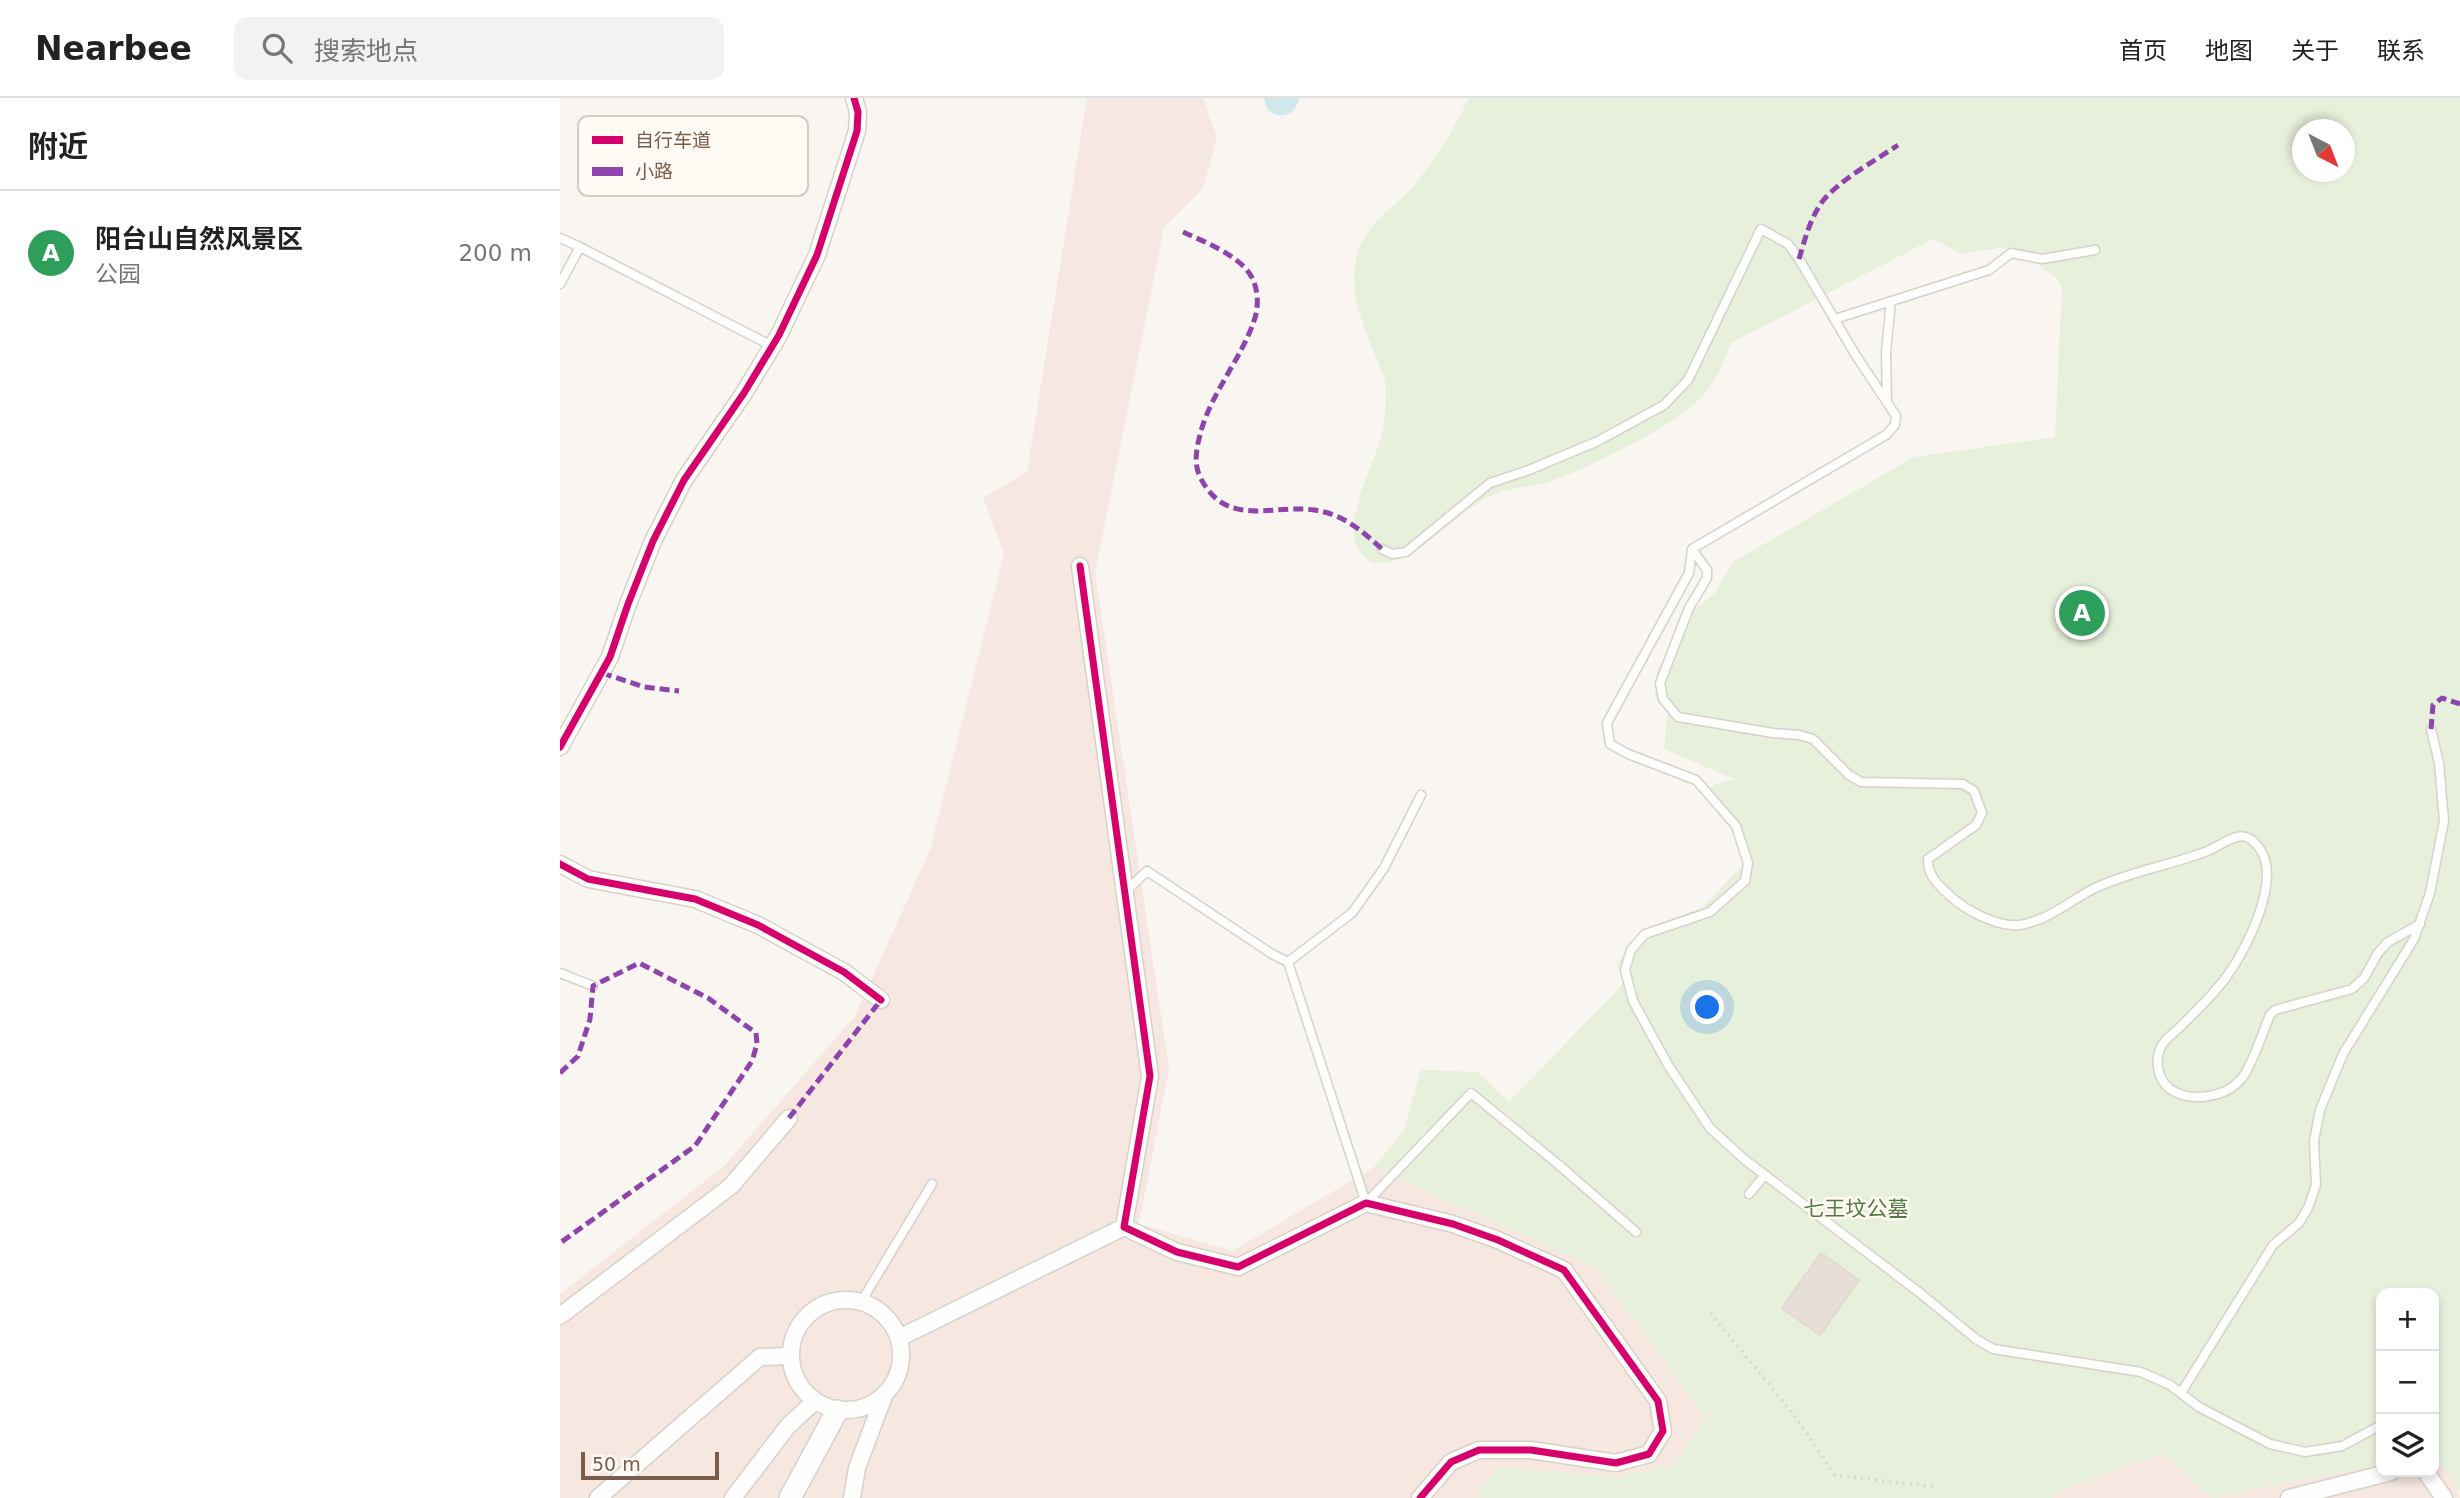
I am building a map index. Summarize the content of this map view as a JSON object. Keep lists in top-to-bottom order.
{
  "parks": ["七王坟公墓"],
  "legend": ["自行车道", "小路"],
  "scale_bar": "50 m",
  "north": "bottom right",
  "page": {
    "header": "Nearbee",
    "search": "搜索地点",
    "nav": [
      "首页",
      "地图",
      "关于",
      "联系"
    ],
    "heading": "附近",
    "list": [
      {
        "mark": "A",
        "name": "阳台山自然风景区",
        "note": "公园",
        "value": "200 m"
      }
    ],
    "pins": "A",
    "map_buttons": ["+", "−"],
    "scale": "50 m"
  }
}
